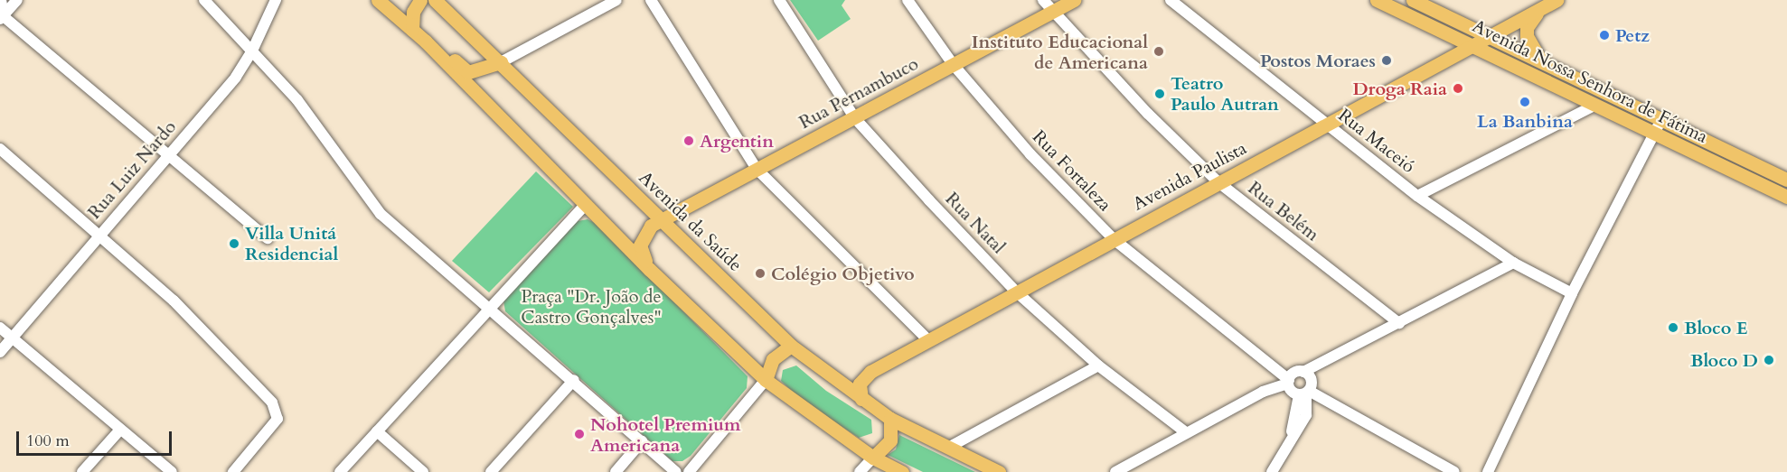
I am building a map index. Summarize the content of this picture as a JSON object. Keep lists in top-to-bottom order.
{
  "streets": {
    "main road": [
      "Avenida Nossa Senhora de Fátima",
      "Rua Pernambuco",
      "Avenida Paulista",
      "Avenida da Saúde"
    ],
    "street": [
      "Rua Maceió",
      "Rua Luiz Nardo",
      "Rua Fortaleza",
      "Rua Belém",
      "Rua Natal"
    ]
  },
  "crossings": [
    ["Avenida Nossa Senhora de Fátima", "Avenida Paulista"],
    ["Rua Pernambuco", "Rua Fortaleza"],
    ["Rua Pernambuco", "Rua Belém"],
    ["Rua Pernambuco", "Avenida da Saúde"],
    ["Rua Pernambuco", "Rua Natal"],
    ["Rua Maceió", "Avenida Paulista"],
    ["Rua Fortaleza", "Avenida Paulista"],
    ["Avenida Paulista", "Rua Belém"],
    ["Avenida Paulista", "Avenida da Saúde"],
    ["Avenida Paulista", "Rua Natal"]
  ],
  "parks": ["Praça \"Dr. João de Castro Gonçalves\""],
  "places": [
    "Petz",
    "Instituto Educacional de Americana",
    "Postos Moraes",
    "Droga Raia",
    "Teatro Paulo Autran",
    "La Banbina",
    "Argentin",
    "Villa Unitá Residencial",
    "Colégio Objetivo",
    "Bloco E",
    "Bloco D",
    "Nohotel Premium Americana"
  ],
  "scale_bar": "100 m"
}
